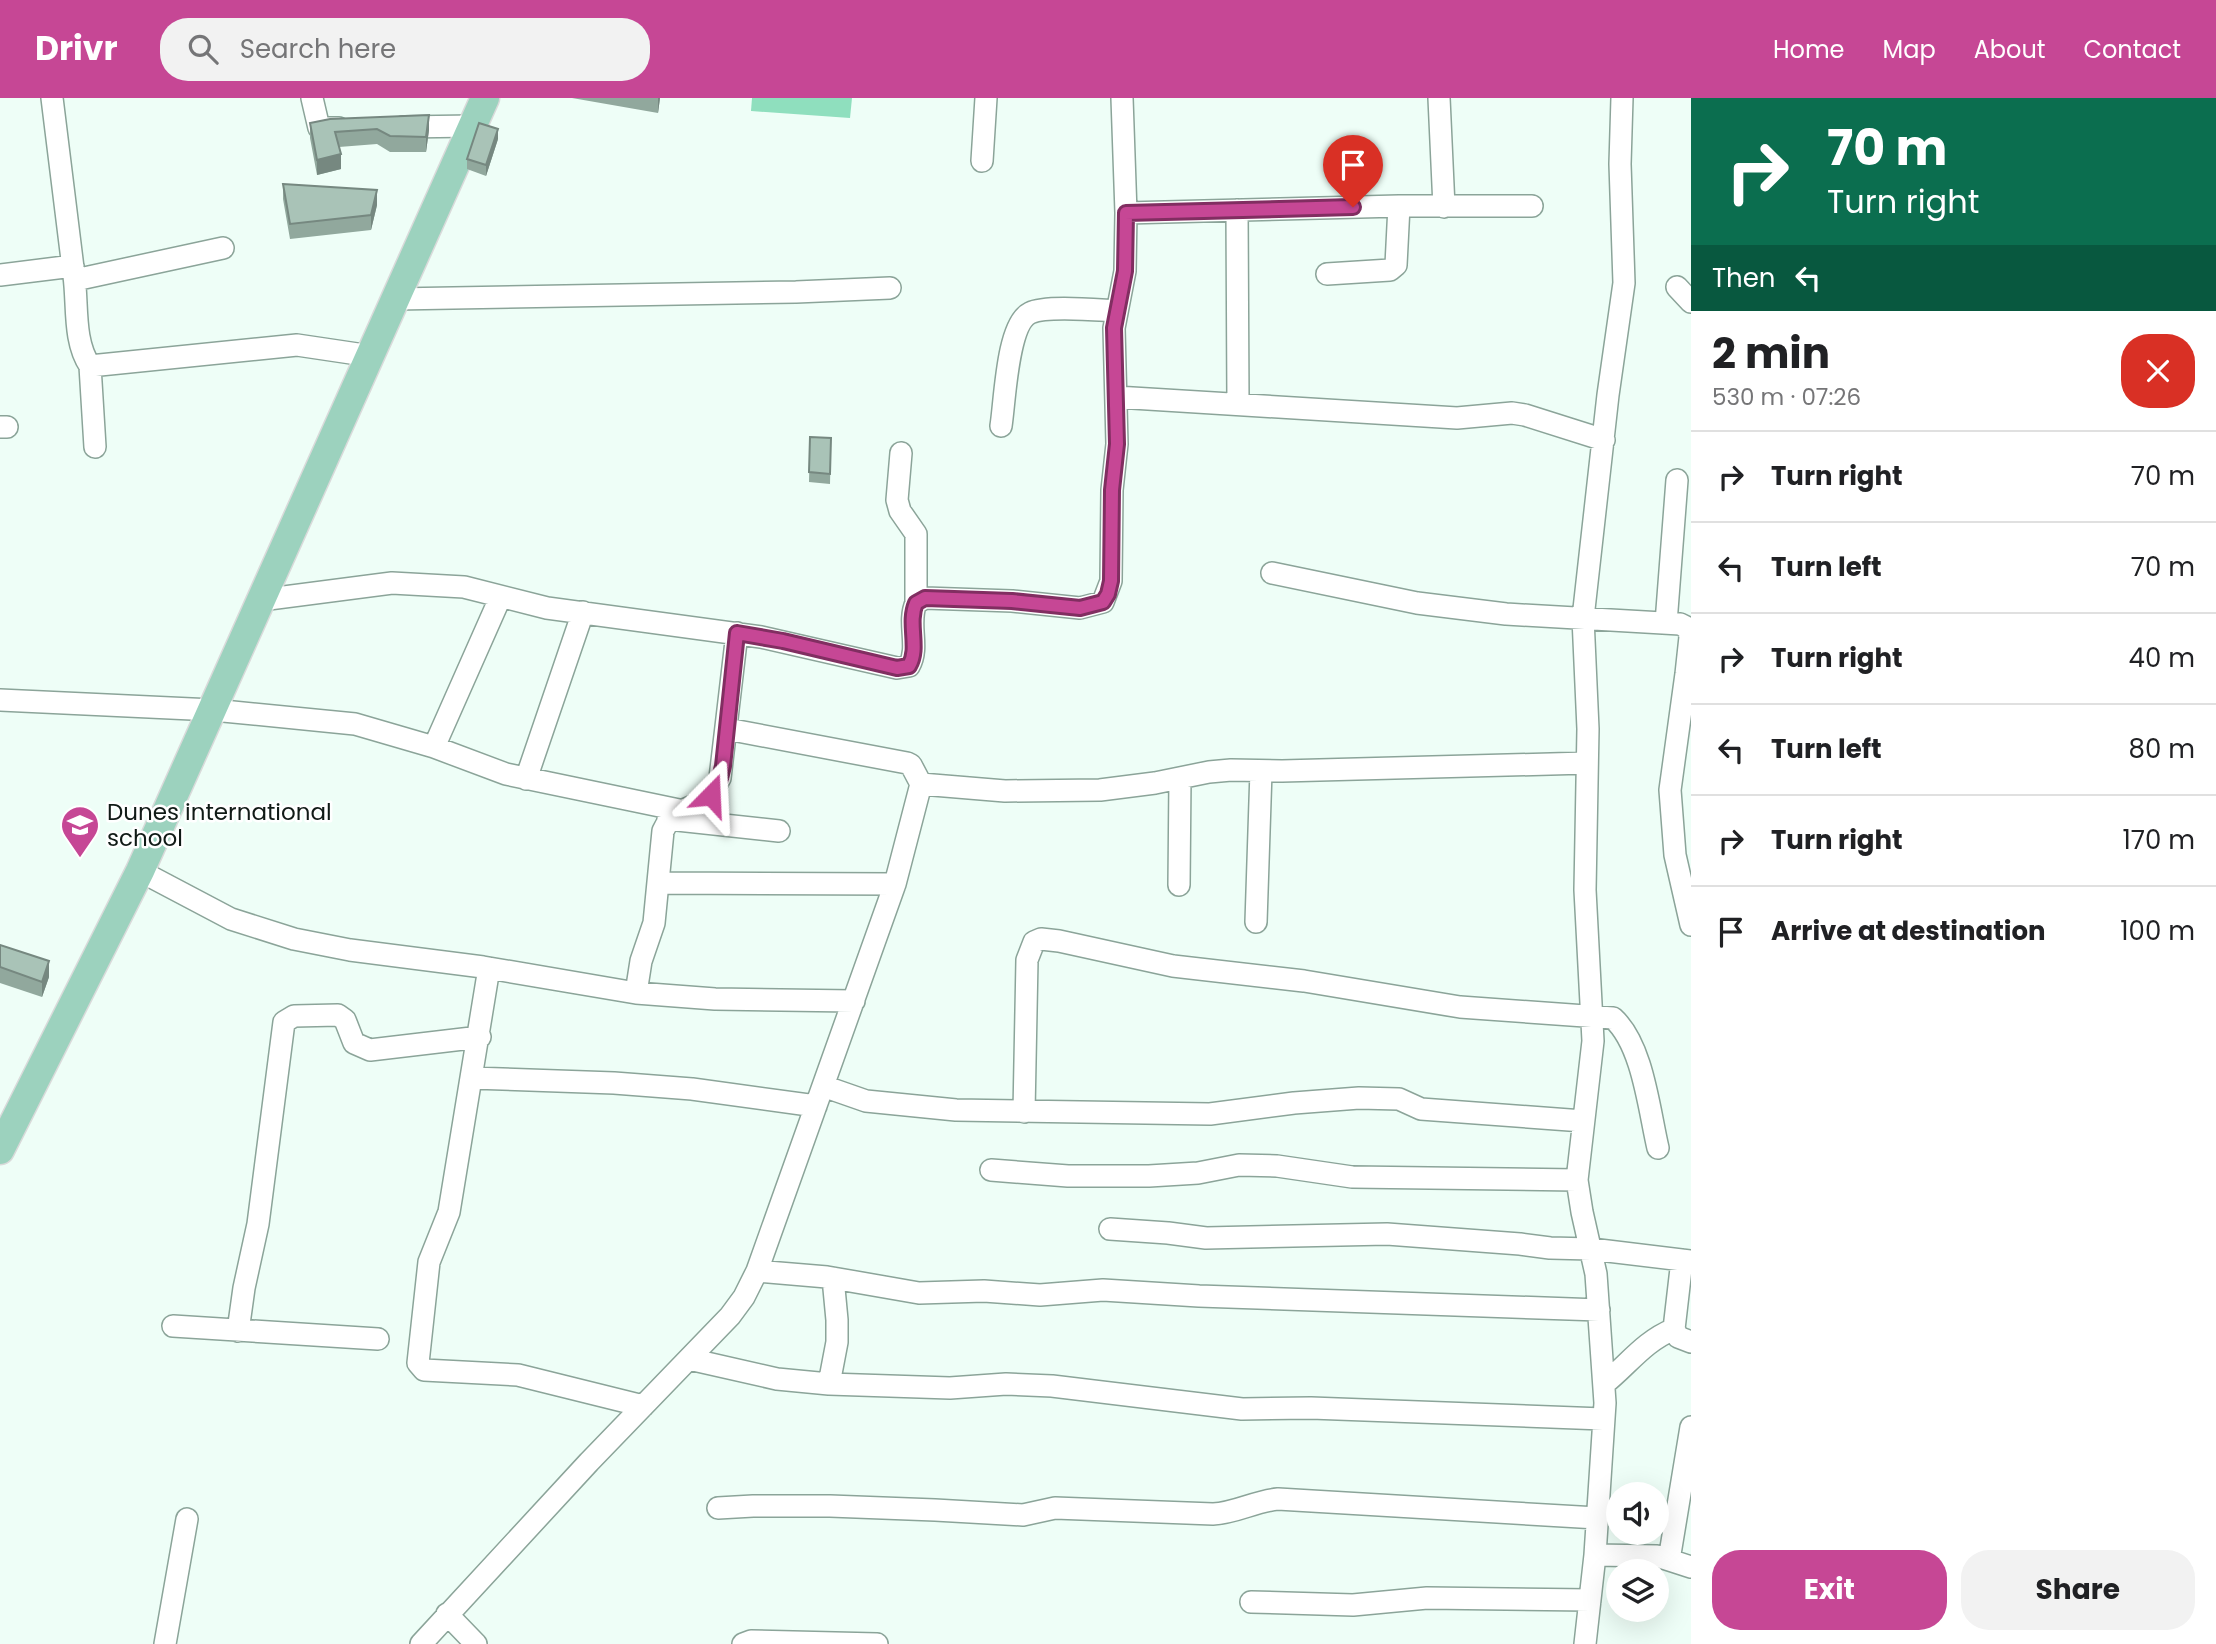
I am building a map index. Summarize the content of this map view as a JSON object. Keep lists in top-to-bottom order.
{
  "places": {
    "school or university": ["Dunes international school"]
  },
  "page": {
    "header": "Drivr",
    "search": "Search here",
    "nav": [
      "Home",
      "Map",
      "About",
      "Contact"
    ],
    "turn": ["70 m", "Turn right"],
    "then": "Then",
    "heading": ["2 min", "530 m · 07:26"],
    "list": [
      {
        "name": "Turn right",
        "value": "70 m"
      },
      {
        "name": "Turn left",
        "value": "70 m"
      },
      {
        "name": "Turn right",
        "value": "40 m"
      },
      {
        "name": "Turn left",
        "value": "80 m"
      },
      {
        "name": "Turn right",
        "value": "170 m"
      },
      {
        "name": "Arrive at destination",
        "value": "100 m"
      }
    ],
    "buttons": ["Exit", "Share"]
  }
}
